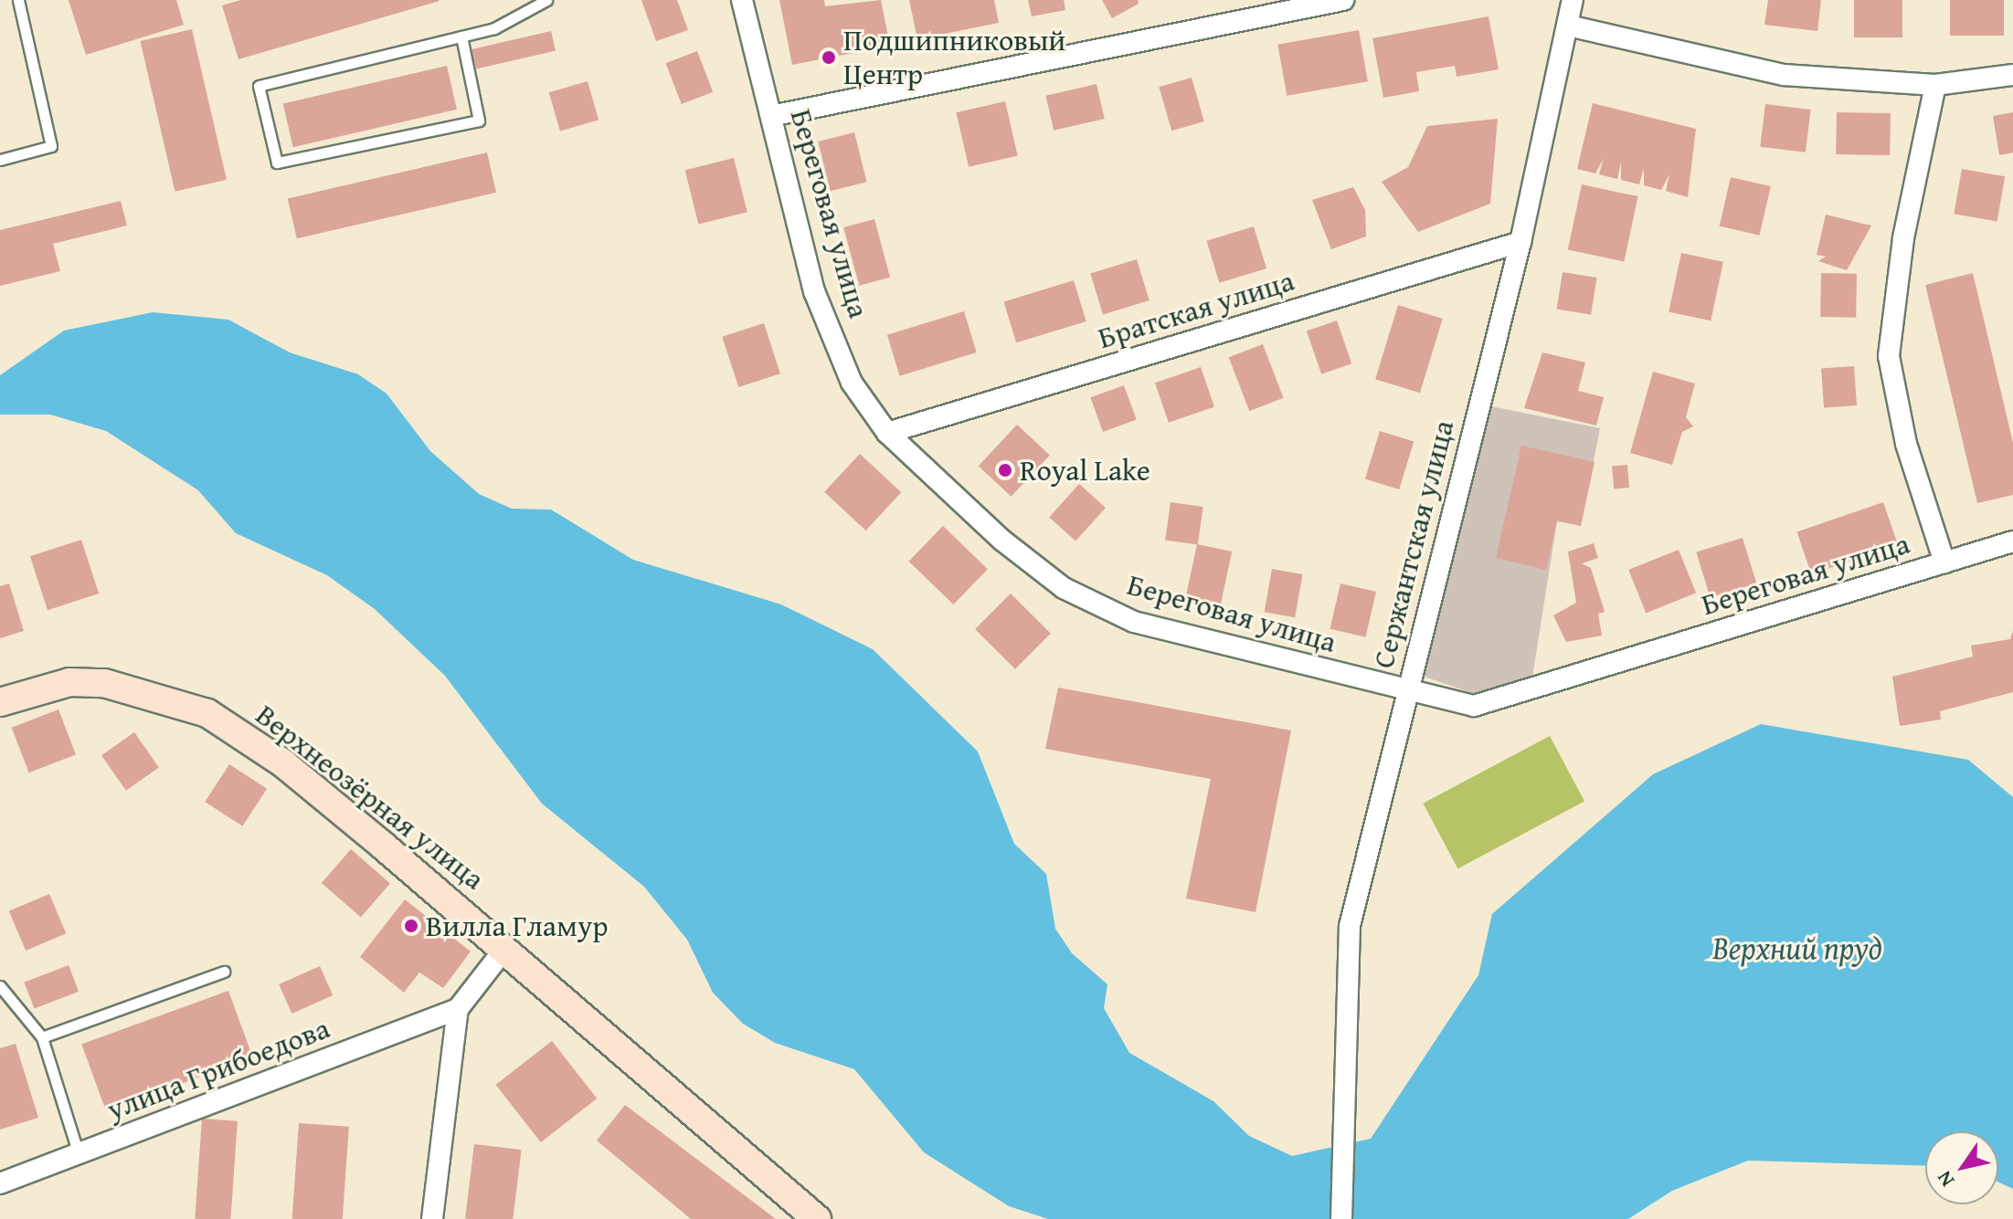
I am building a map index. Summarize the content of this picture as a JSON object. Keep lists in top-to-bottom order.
{
  "streets": {
    "street": [
      "Береговая улица",
      "Братская улица",
      "Сержантская улица",
      "Верхнеозёрная улица",
      "улица Грибоедова"
    ]
  },
  "crossings": [
    ["Береговая улица", "Братская улица"],
    ["Береговая улица", "Сержантская улица"],
    ["Братская улица", "Сержантская улица"]
  ],
  "water": ["Верхний пруд"],
  "places": ["Подшипниковый Центр", "Royal Lake", "Вилла Гламур"],
  "north": "bottom left"
}
